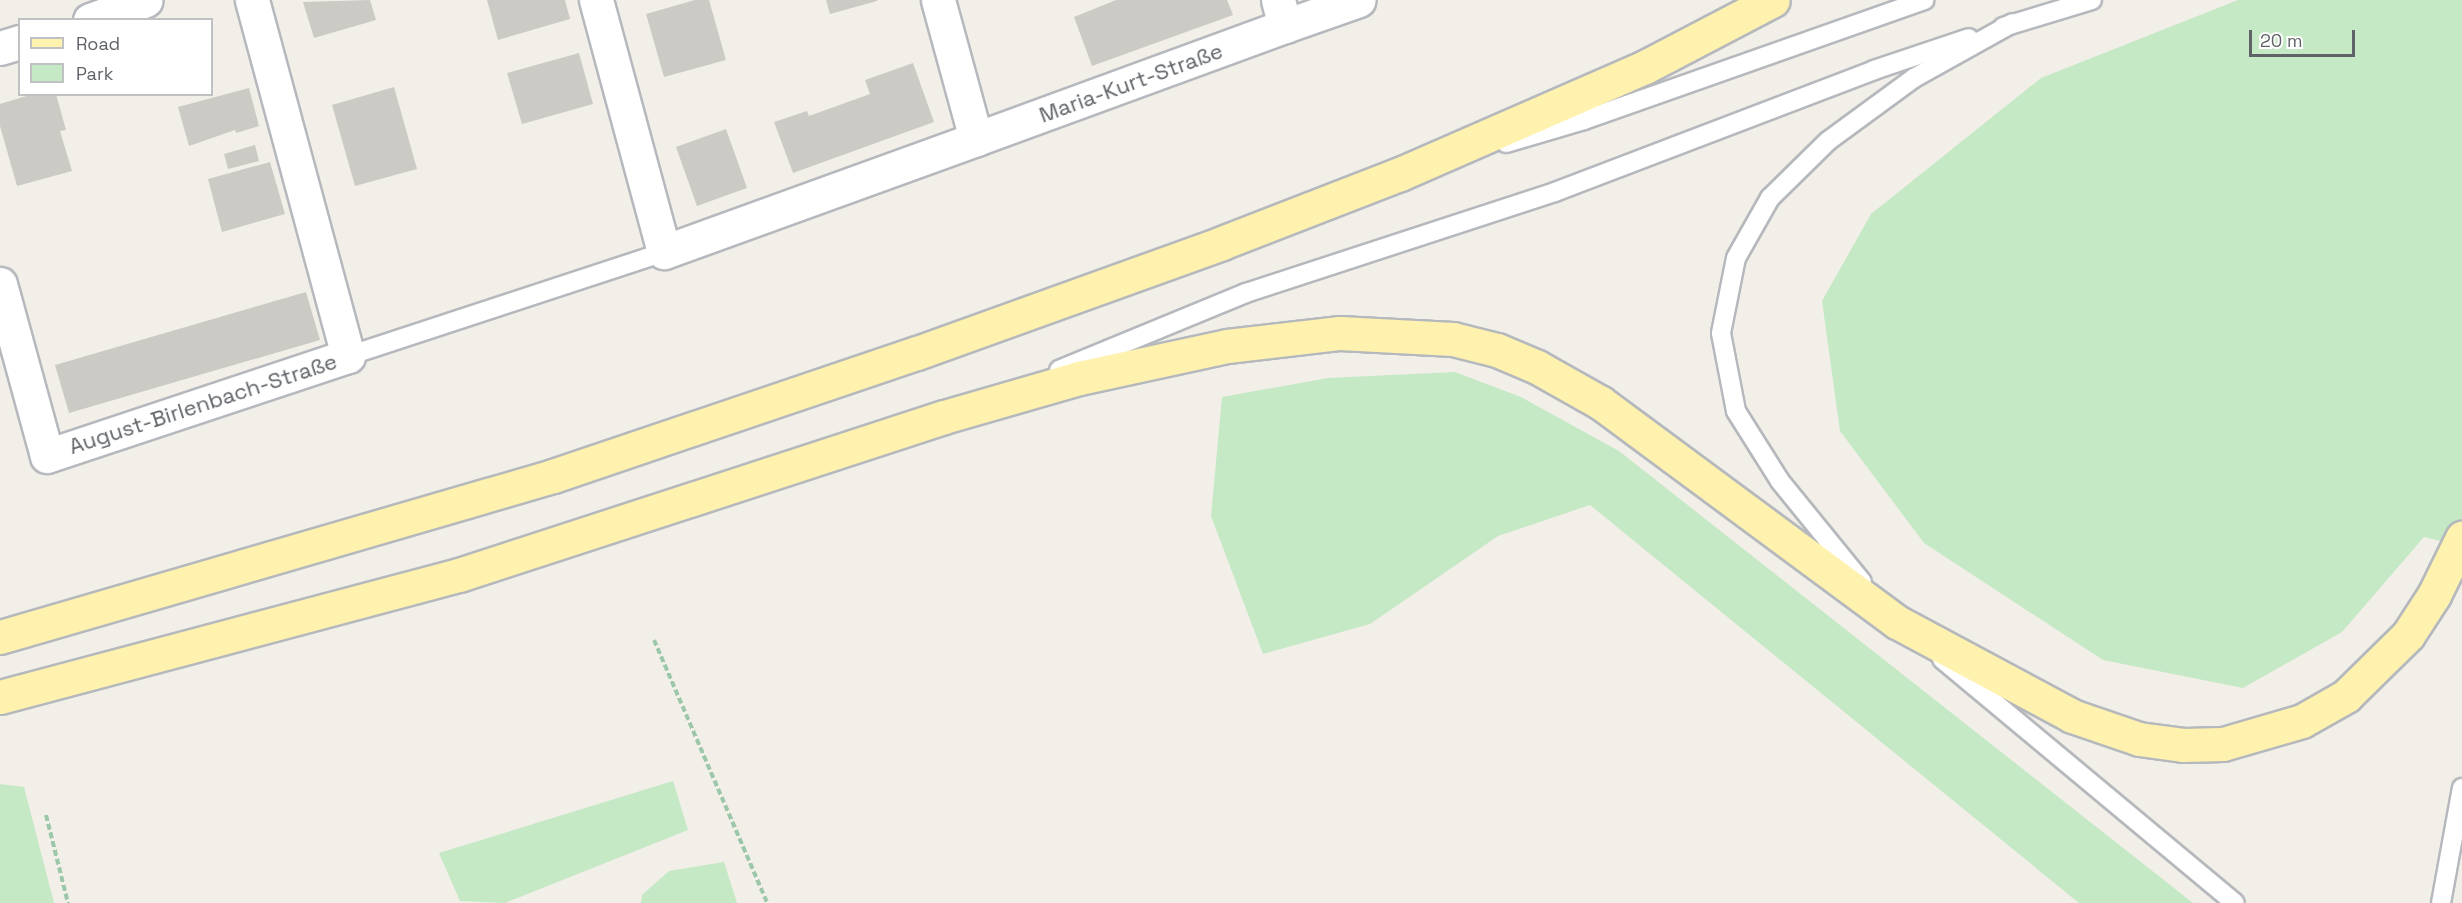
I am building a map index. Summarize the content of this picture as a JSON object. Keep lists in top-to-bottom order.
{
  "streets": {
    "street": ["Maria-Kurt-Straße", "August-Birlenbach-Straße"]
  },
  "legend": ["Road", "Park"],
  "scale_bar": "20 m"
}
